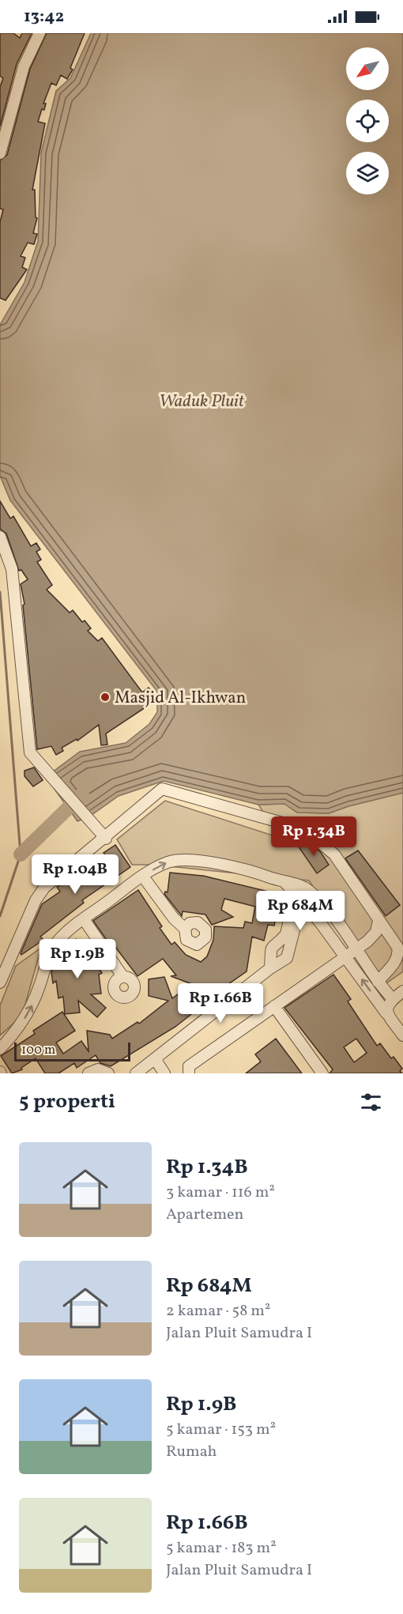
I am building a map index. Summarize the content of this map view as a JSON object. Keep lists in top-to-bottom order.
{
  "water": ["Waduk Pluit"],
  "places": ["Masjid Al-Ikhwan"],
  "scale_bar": "100 m",
  "north": "bottom left",
  "page": {
    "status": "13:42",
    "price": [
      "Rp 1.34B",
      "Rp 1.04B",
      "Rp 684M",
      "Rp 1.9B",
      "Rp 1.66B"
    ],
    "scale": "100 m",
    "heading": "5 properti",
    "list": [
      {
        "name": "Rp 1.34B",
        "note": "3 kamar · 116 m² · Apartemen"
      },
      {
        "name": "Rp 684M",
        "note": "2 kamar · 58 m² · Jalan Pluit Samudra I"
      },
      {
        "name": "Rp 1.9B",
        "note": "5 kamar · 153 m² · Rumah"
      },
      {
        "name": "Rp 1.66B",
        "note": "5 kamar · 183 m² · Jalan Pluit Samudra I"
      }
    ]
  }
}
